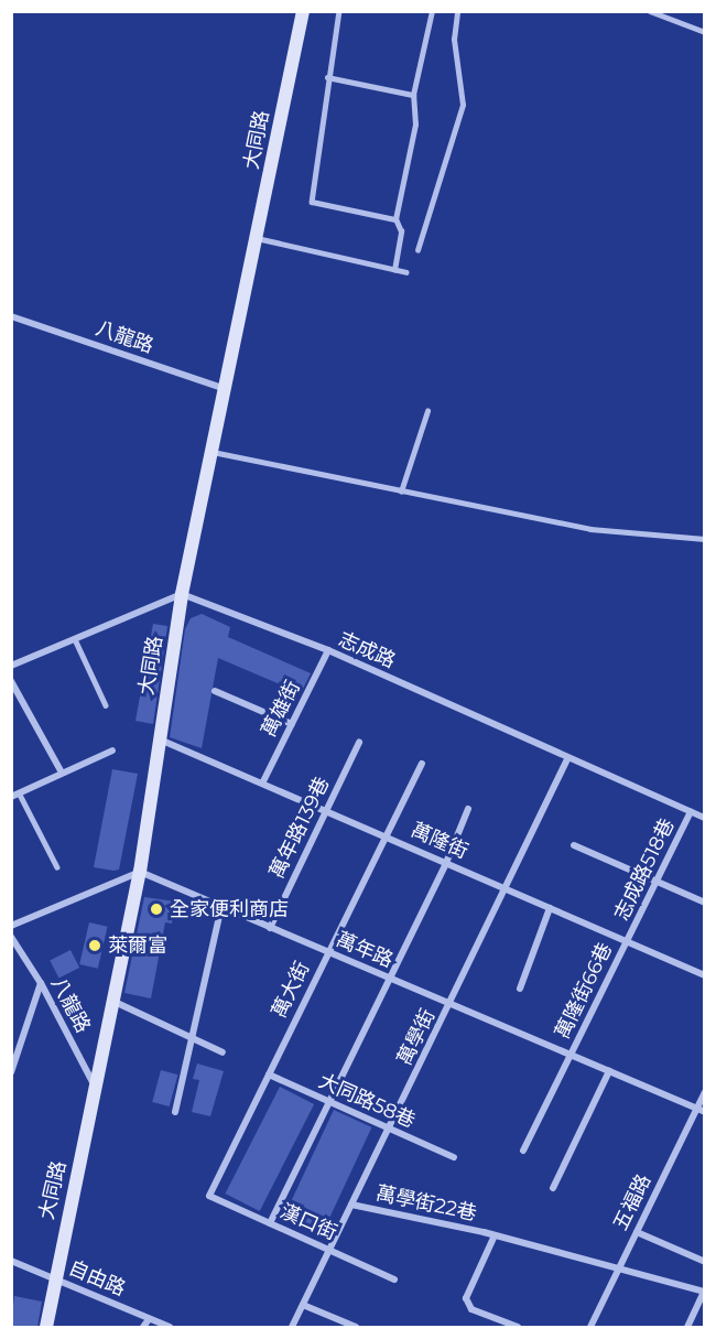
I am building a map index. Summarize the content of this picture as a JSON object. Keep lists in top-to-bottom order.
{
  "streets": {
    "main road": ["大同路"],
    "street": [
      "八龍路",
      "志成路",
      "萬雄街",
      "萬年路139巷",
      "萬隆街",
      "志成路518巷",
      "萬年路",
      "萬大街",
      "萬隆街66巷",
      "萬學街",
      "大同路58巷",
      "五福路",
      "萬學街22巷",
      "漢口街",
      "自由路"
    ]
  },
  "crossings": [
    ["大同路", "八龍路"],
    ["大同路", "志成路"],
    ["大同路", "萬隆街"],
    ["大同路", "萬年路"],
    ["大同路", "自由路"],
    ["志成路", "萬雄街"],
    ["志成路", "志成路518巷"],
    ["志成路", "萬學街"],
    ["萬雄街", "萬隆街"],
    ["萬年路139巷", "萬隆街"],
    ["萬年路139巷", "萬年路"],
    ["萬隆街", "志成路518巷"],
    ["萬隆街", "萬大街"],
    ["萬隆街", "萬隆街66巷"],
    ["萬隆街", "萬學街"],
    ["志成路518巷", "萬隆街66巷"],
    ["萬年路", "萬大街"],
    ["萬年路", "萬隆街66巷"],
    ["萬年路", "萬學街"],
    ["萬年路", "五福路"],
    ["萬大街", "大同路58巷"],
    ["萬大街", "漢口街"],
    ["萬學街", "大同路58巷"],
    ["萬學街", "萬學街22巷"],
    ["萬學街", "漢口街"],
    ["五福路", "萬學街22巷"]
  ],
  "places": ["全家便利商店", "萊爾富"]
}
